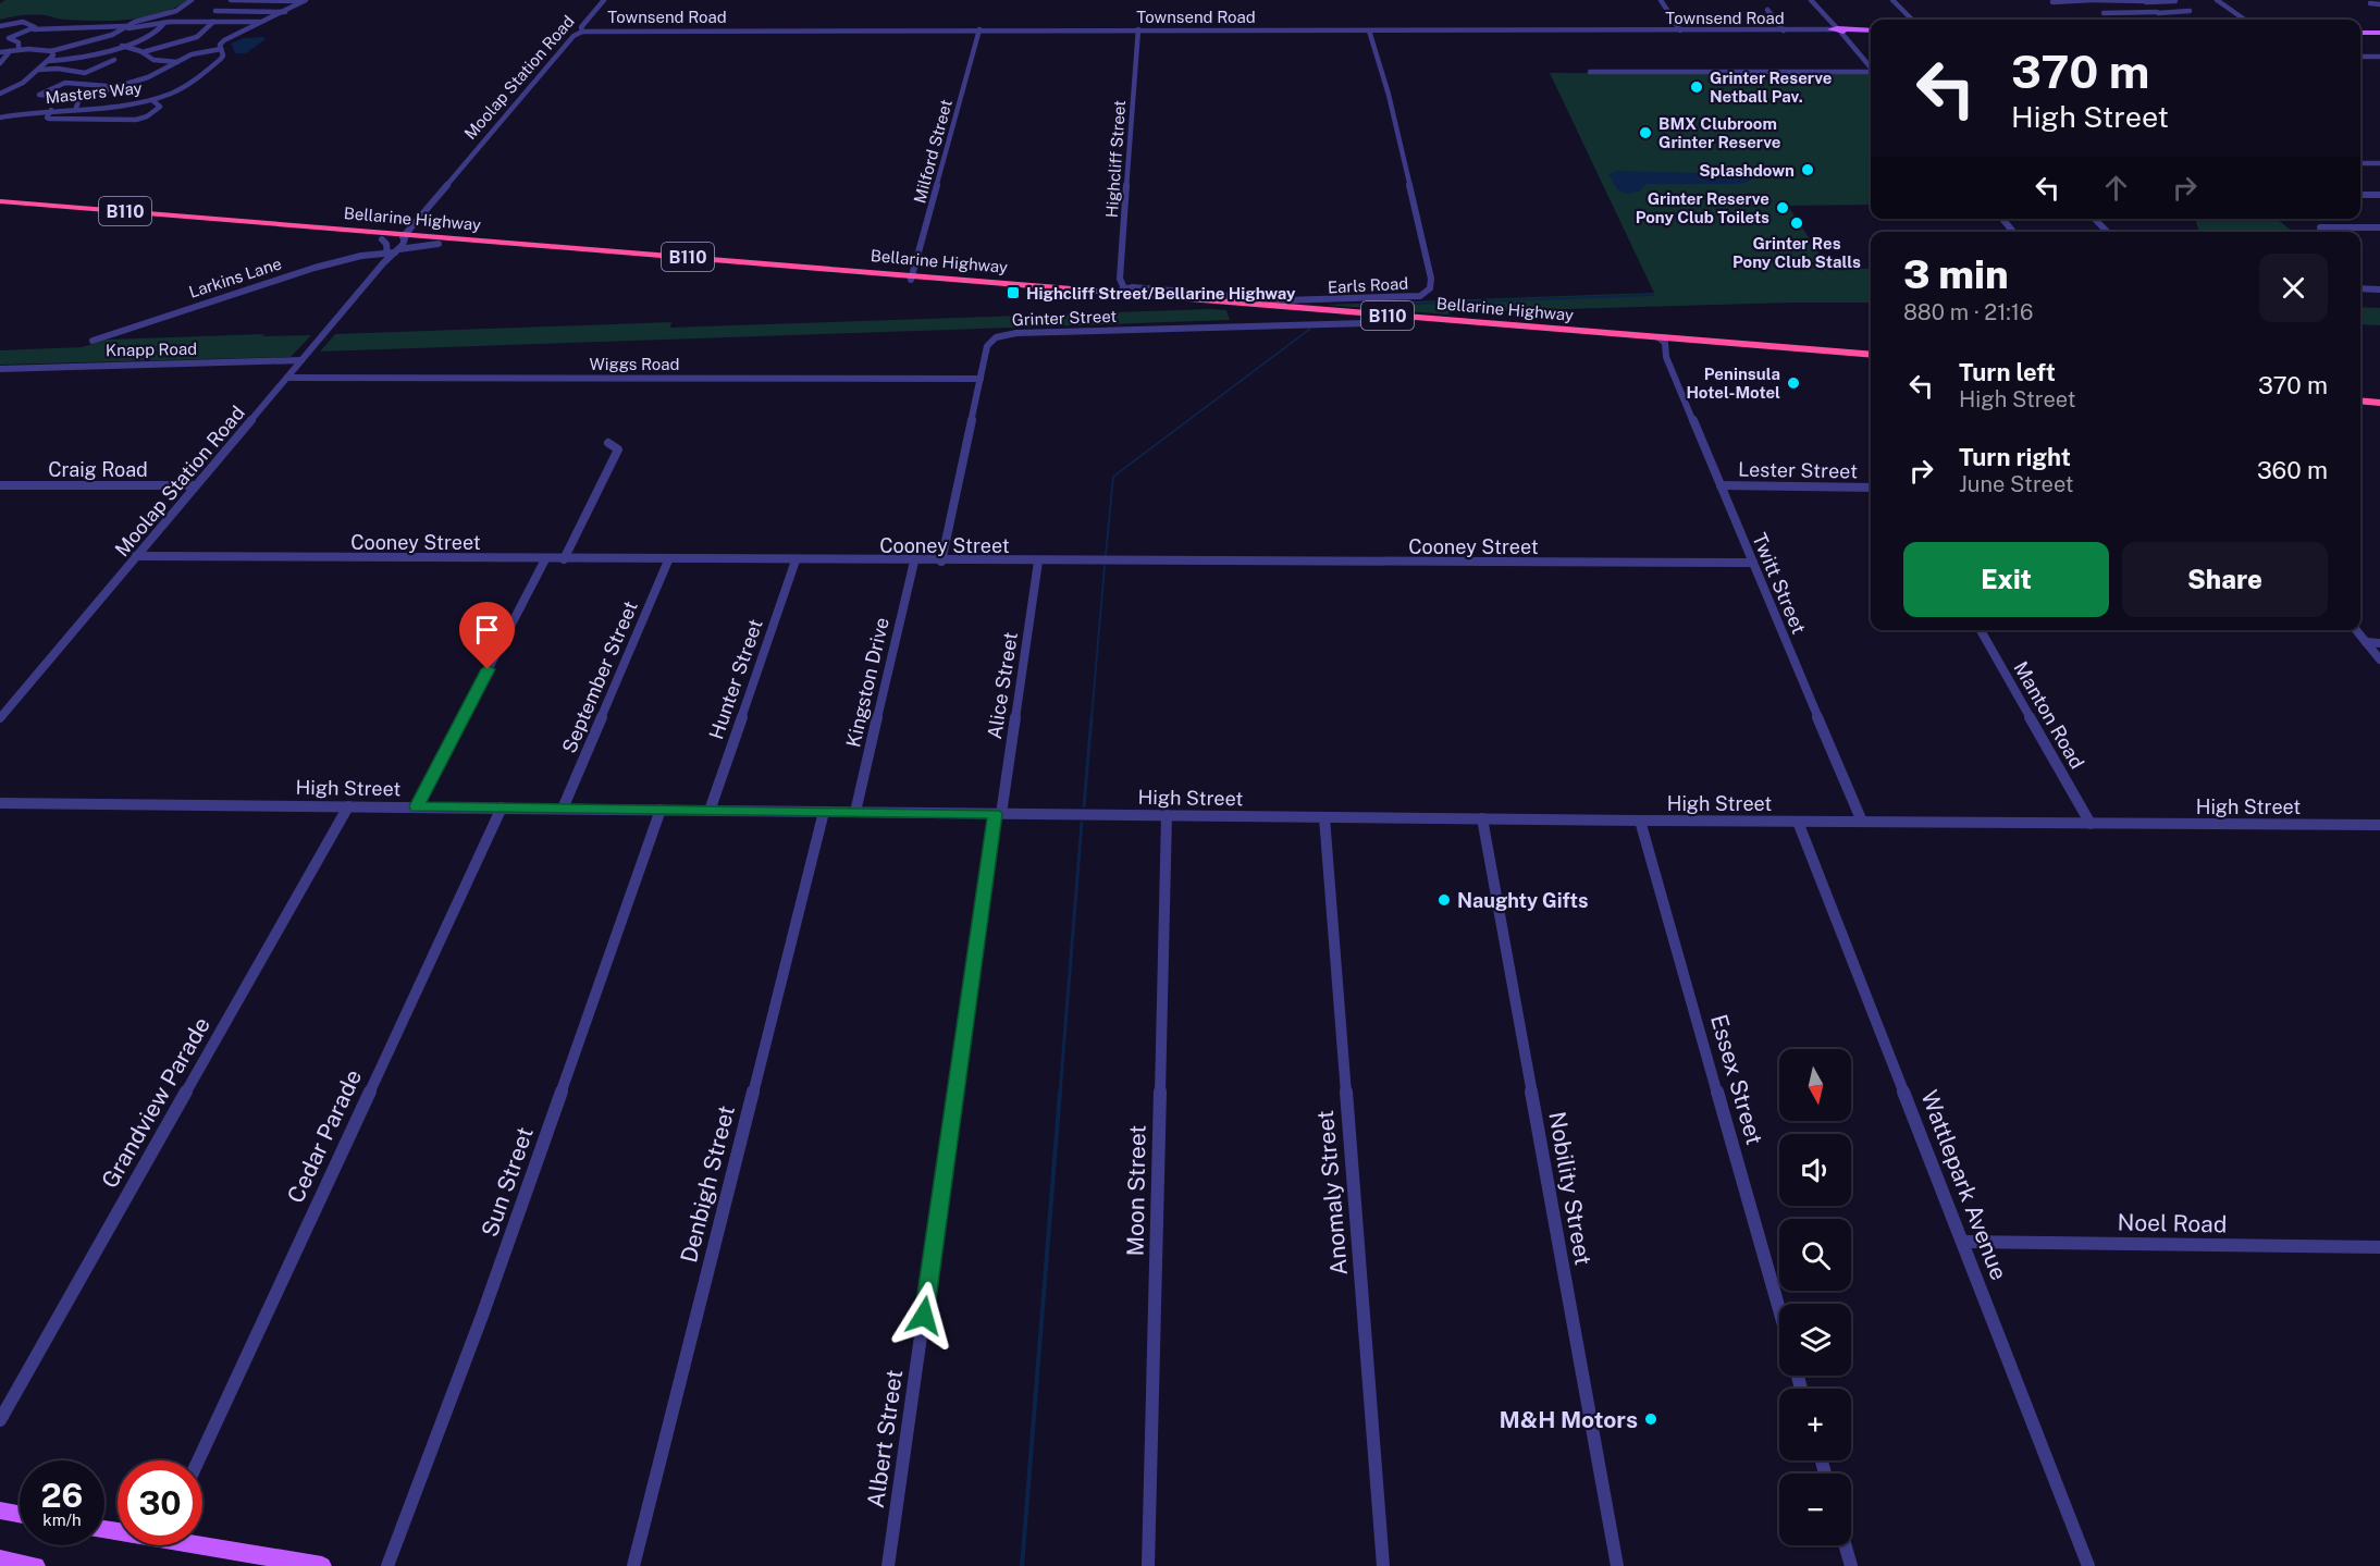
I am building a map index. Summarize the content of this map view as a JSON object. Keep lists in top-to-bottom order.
{
  "streets": {
    "highway": ["B110", "Bellarine Highway"],
    "main road": ["Townsend Road"],
    "street": [
      "Moolap Station Road",
      "Masters Way",
      "Milford Street",
      "Highcliff Street",
      "Larkins Lane",
      "Earls Road",
      "Grinter Street",
      "Knapp Road",
      "Wiggs Road",
      "Craig Road",
      "Lester Street",
      "Cooney Street",
      "Twitt Street",
      "September Street",
      "Hunter Street",
      "Kingston Drive",
      "Alice Street",
      "Manton Road",
      "High Street",
      "Essex Street",
      "Grandview Parade",
      "Cedar Parade",
      "Sun Street",
      "Denbigh Street",
      "Wattlepark Avenue",
      "Nobility Street",
      "Moon Street",
      "Anomaly Street",
      "Noel Road",
      "Albert Street"
    ]
  },
  "crossings": [
    ["Townsend Road", "Moolap Station Road"],
    ["Townsend Road", "Milford Street"],
    ["Townsend Road", "Highcliff Street"],
    ["Townsend Road", "Earls Road"],
    ["Moolap Station Road", "Bellarine Highway"],
    ["Moolap Station Road", "Larkins Lane"],
    ["Moolap Station Road", "Knapp Road"],
    ["Moolap Station Road", "Wiggs Road"],
    ["Moolap Station Road", "Craig Road"],
    ["Moolap Station Road", "Cooney Street"],
    ["Milford Street", "Bellarine Highway"],
    ["Highcliff Street", "Bellarine Highway"],
    ["Highcliff Street", "Earls Road"],
    ["Bellarine Highway", "Larkins Lane"],
    ["Bellarine Highway", "Earls Road"],
    ["Bellarine Highway", "Grinter Street"],
    ["Bellarine Highway", "Twitt Street"],
    ["Grinter Street", "Wiggs Road"],
    ["Grinter Street", "Cooney Street"],
    ["Lester Street", "Twitt Street"],
    ["Cooney Street", "Twitt Street"],
    ["Cooney Street", "September Street"],
    ["Cooney Street", "Hunter Street"],
    ["Cooney Street", "Kingston Drive"],
    ["Cooney Street", "Alice Street"],
    ["Twitt Street", "High Street"],
    ["September Street", "High Street"],
    ["Hunter Street", "High Street"],
    ["Kingston Drive", "High Street"],
    ["Alice Street", "High Street"],
    ["Alice Street", "Albert Street"],
    ["Manton Road", "High Street"],
    ["High Street", "Essex Street"],
    ["High Street", "Grandview Parade"],
    ["High Street", "Cedar Parade"],
    ["High Street", "Sun Street"],
    ["High Street", "Denbigh Street"],
    ["High Street", "Wattlepark Avenue"],
    ["High Street", "Nobility Street"],
    ["High Street", "Moon Street"],
    ["High Street", "Anomaly Street"],
    ["High Street", "Albert Street"],
    ["Wattlepark Avenue", "Noel Road"]
  ],
  "places": {
    "other": [
      "Grinter Reserve Netball Pav.",
      "BMX Clubroom Grinter Reserve",
      "Splashdown",
      "Grinter Reserve Pony Club Toilets",
      "Grinter Res Pony Club Stalls",
      "Peninsula Hotel-Motel",
      "Naughty Gifts",
      "M&H Motors"
    ],
    "transit": ["Highcliff Street/Bellarine Highway"]
  },
  "north": "bottom",
  "page": {
    "turn": ["370 m", "High Street"],
    "heading": ["3 min", "880 m · 21:16"],
    "list": [
      {
        "name": "Turn left",
        "note": "High Street",
        "value": "370 m"
      },
      {
        "name": "Turn right",
        "note": "June Street",
        "value": "360 m"
      }
    ],
    "buttons": ["Exit", "Share"],
    "map_buttons": ["+", "−"],
    "speed": "26 km/h",
    "limit": "30"
  }
}
